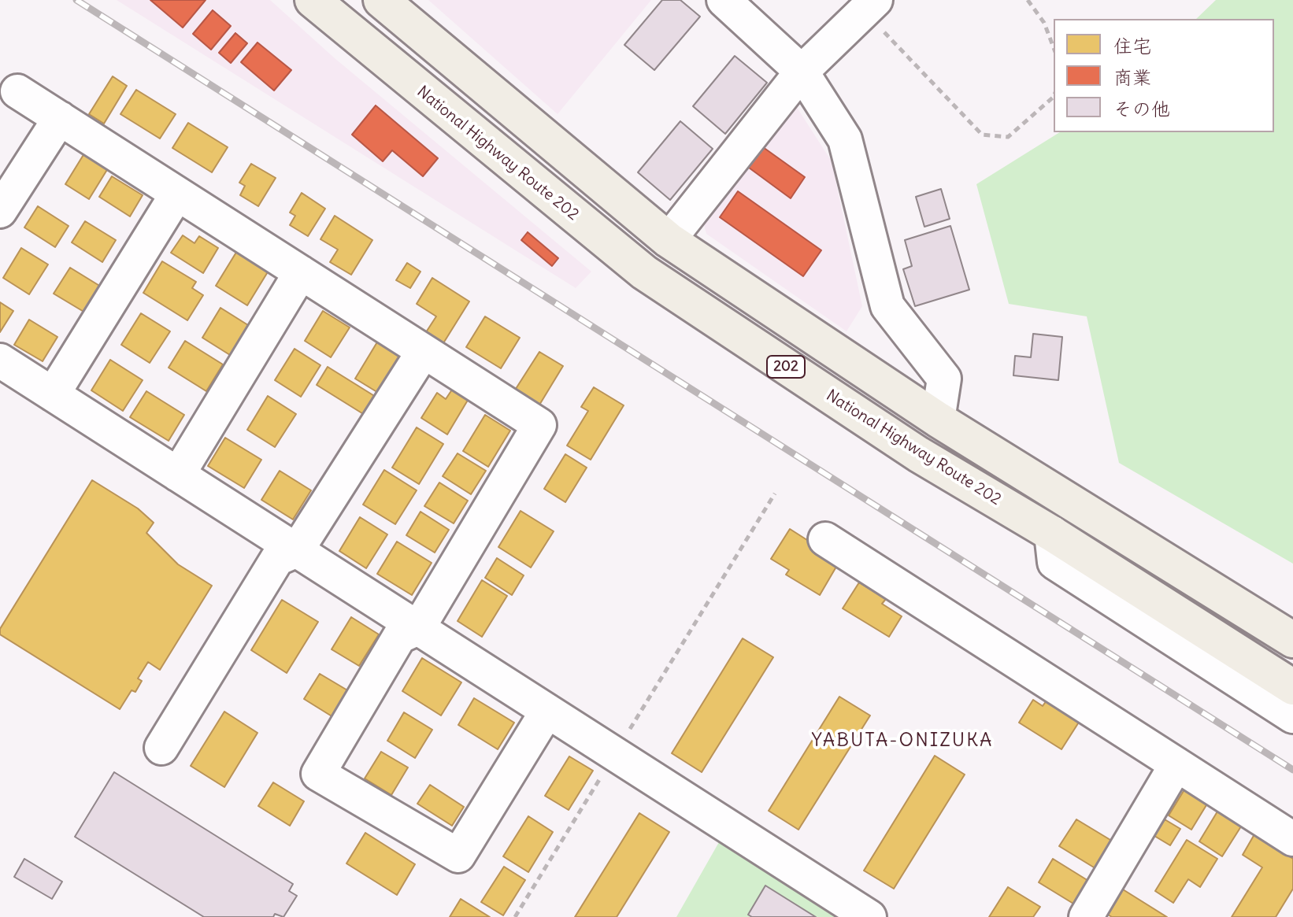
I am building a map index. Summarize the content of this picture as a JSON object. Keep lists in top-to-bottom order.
{
  "streets": {
    "highway": ["National Highway Route 202", "202"]
  },
  "districts": ["YABUTA-ONIZUKA"],
  "legend": ["住宅", "商業", "その他"]
}
